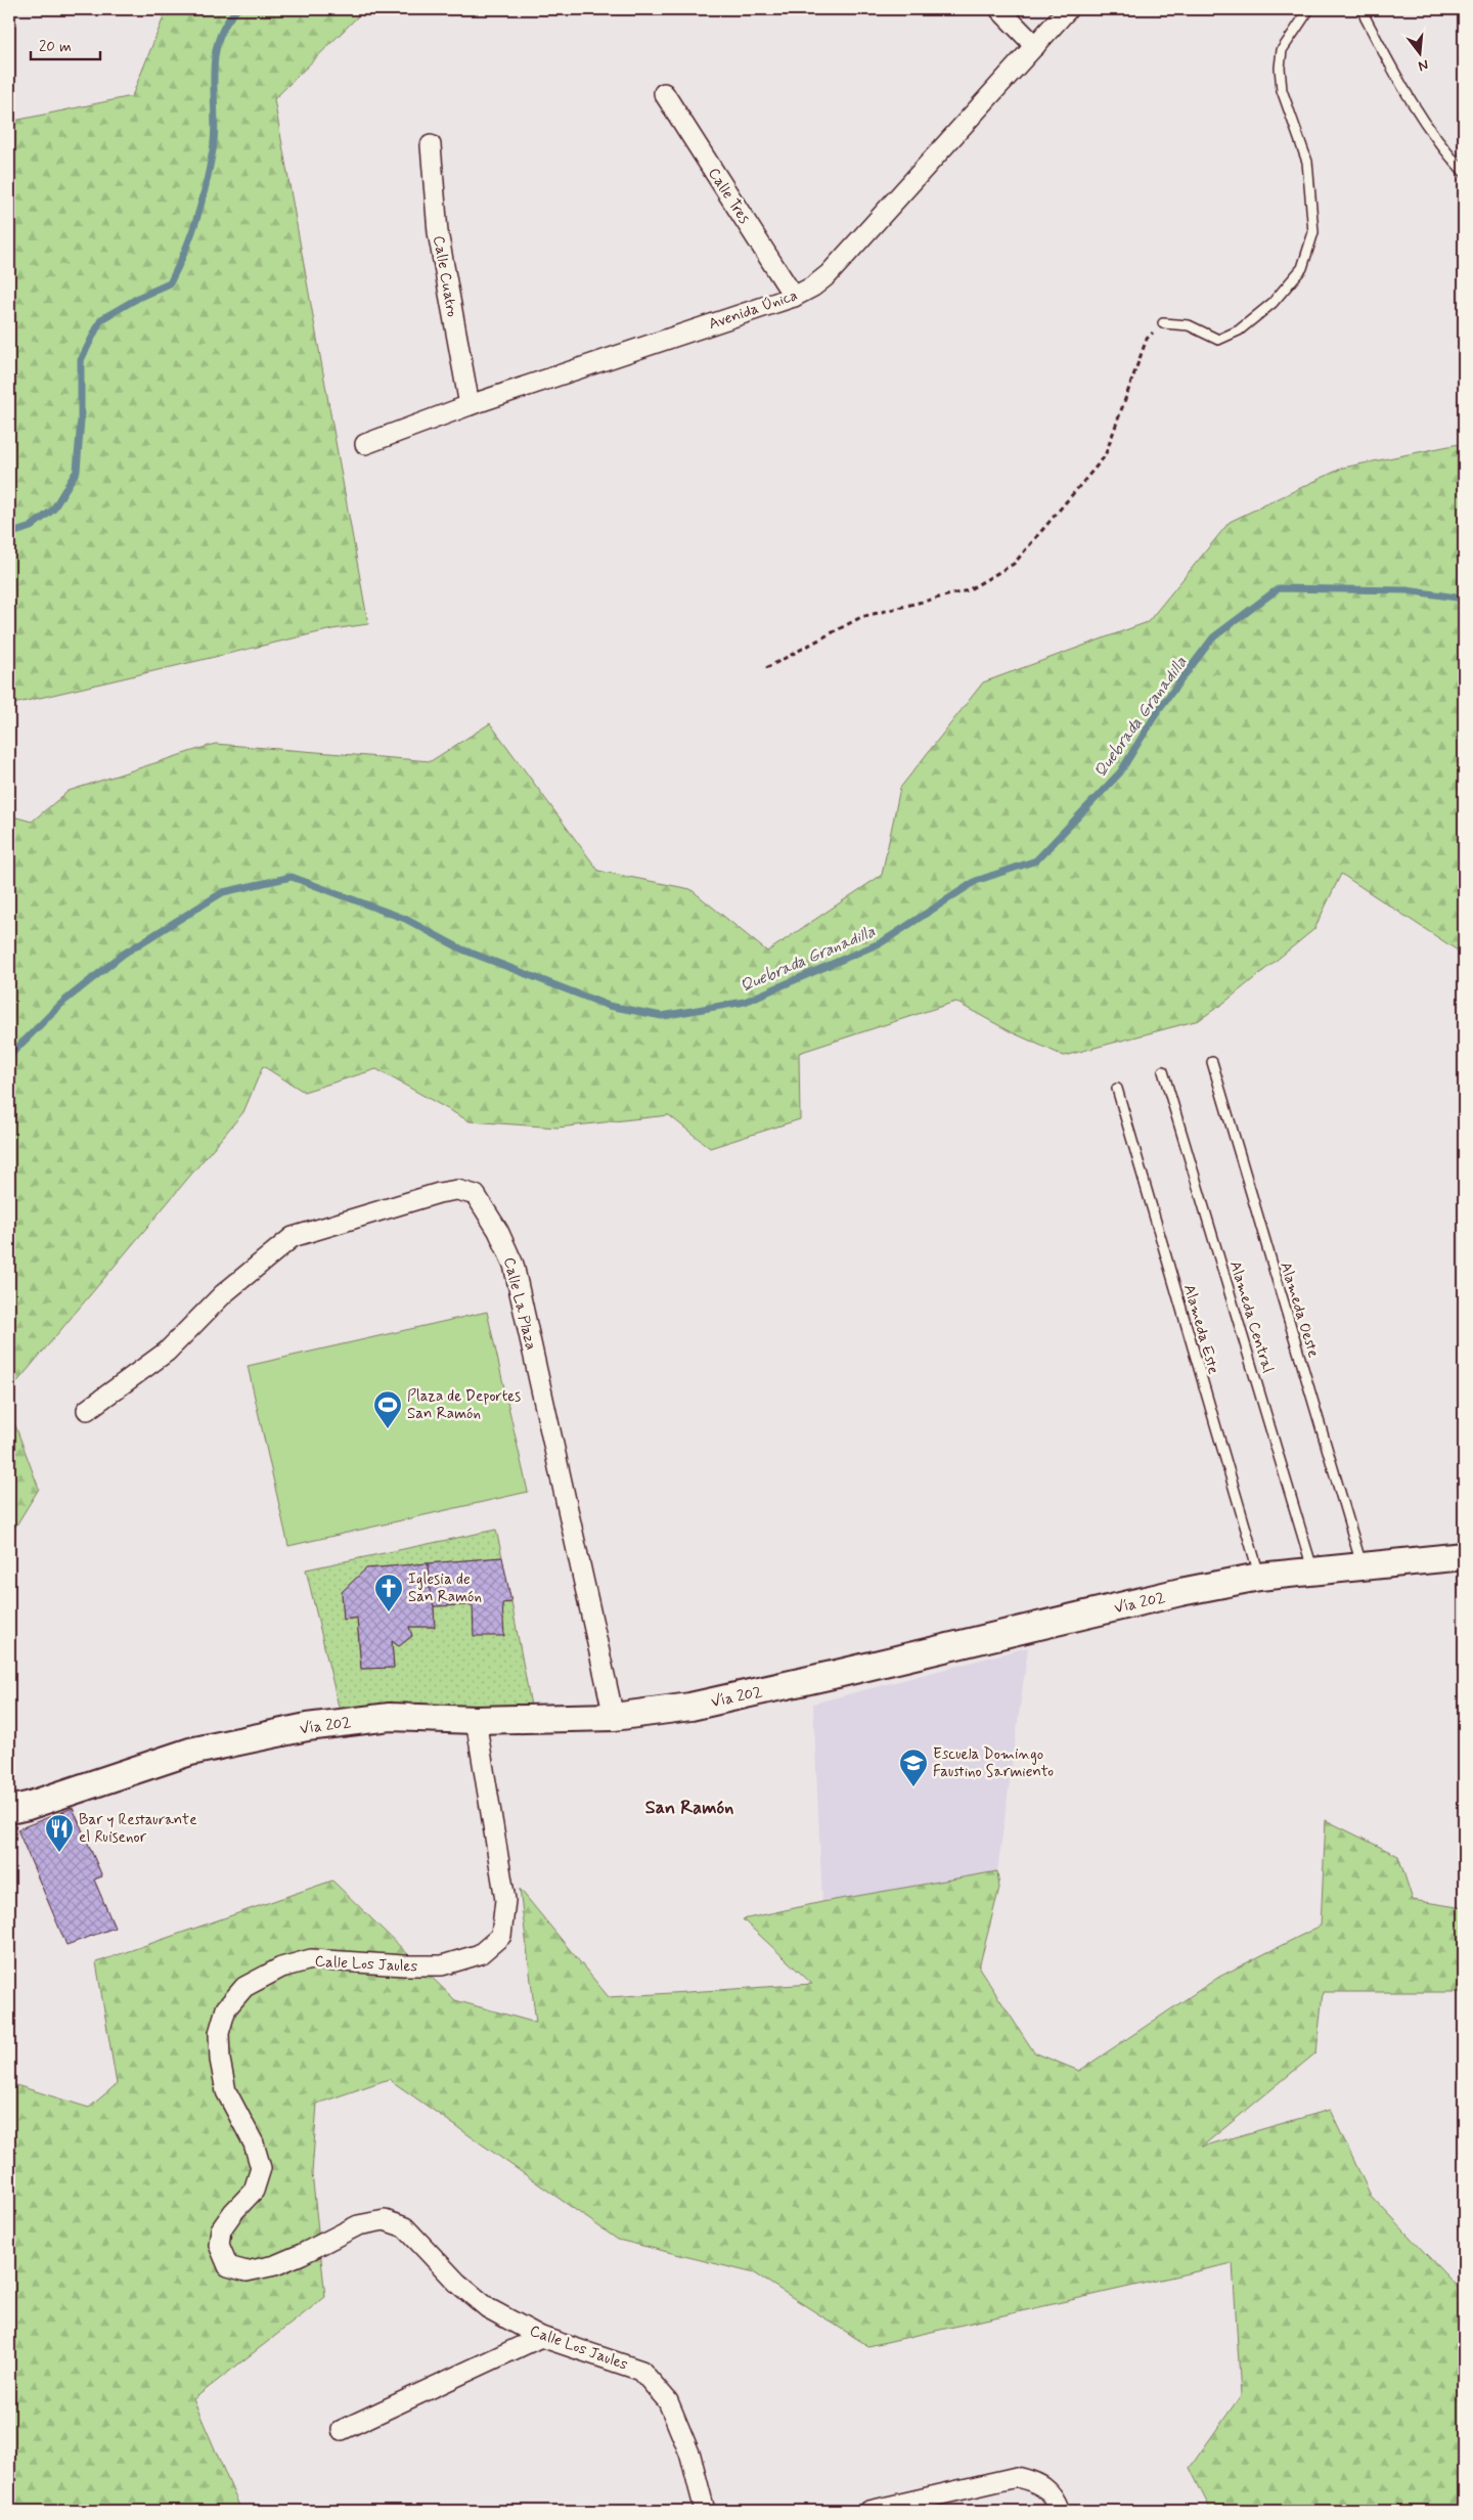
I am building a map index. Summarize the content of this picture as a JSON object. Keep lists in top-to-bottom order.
{
  "streets": {
    "main road": ["Vía 202"],
    "street": [
      "Calle Tres",
      "Calle Cuatro",
      "Avenida Única",
      "Calle La Plaza",
      "Calle Los Jaules"
    ],
    "lane": ["Alameda Oeste", "Alameda Central", "Alameda Este"]
  },
  "crossings": [
    ["Calle Tres", "Avenida Única"],
    ["Calle Cuatro", "Avenida Única"],
    ["Calle La Plaza", "Vía 202"],
    ["Alameda Oeste", "Vía 202"],
    ["Alameda Central", "Vía 202"],
    ["Alameda Este", "Vía 202"],
    ["Vía 202", "Calle Los Jaules"]
  ],
  "districts": ["San Ramón"],
  "water": ["Quebrada Granadilla"],
  "places": {
    "sports": ["Plaza de Deportes San Ramón"],
    "church": ["Iglesia de San Ramón"],
    "school or university": ["Escuela Domingo Faustino Sarmiento"],
    "restaurant": ["Bar y Restaurante el Ruisenor"]
  },
  "scale_bar": "20 m",
  "north": "bottom"
}
